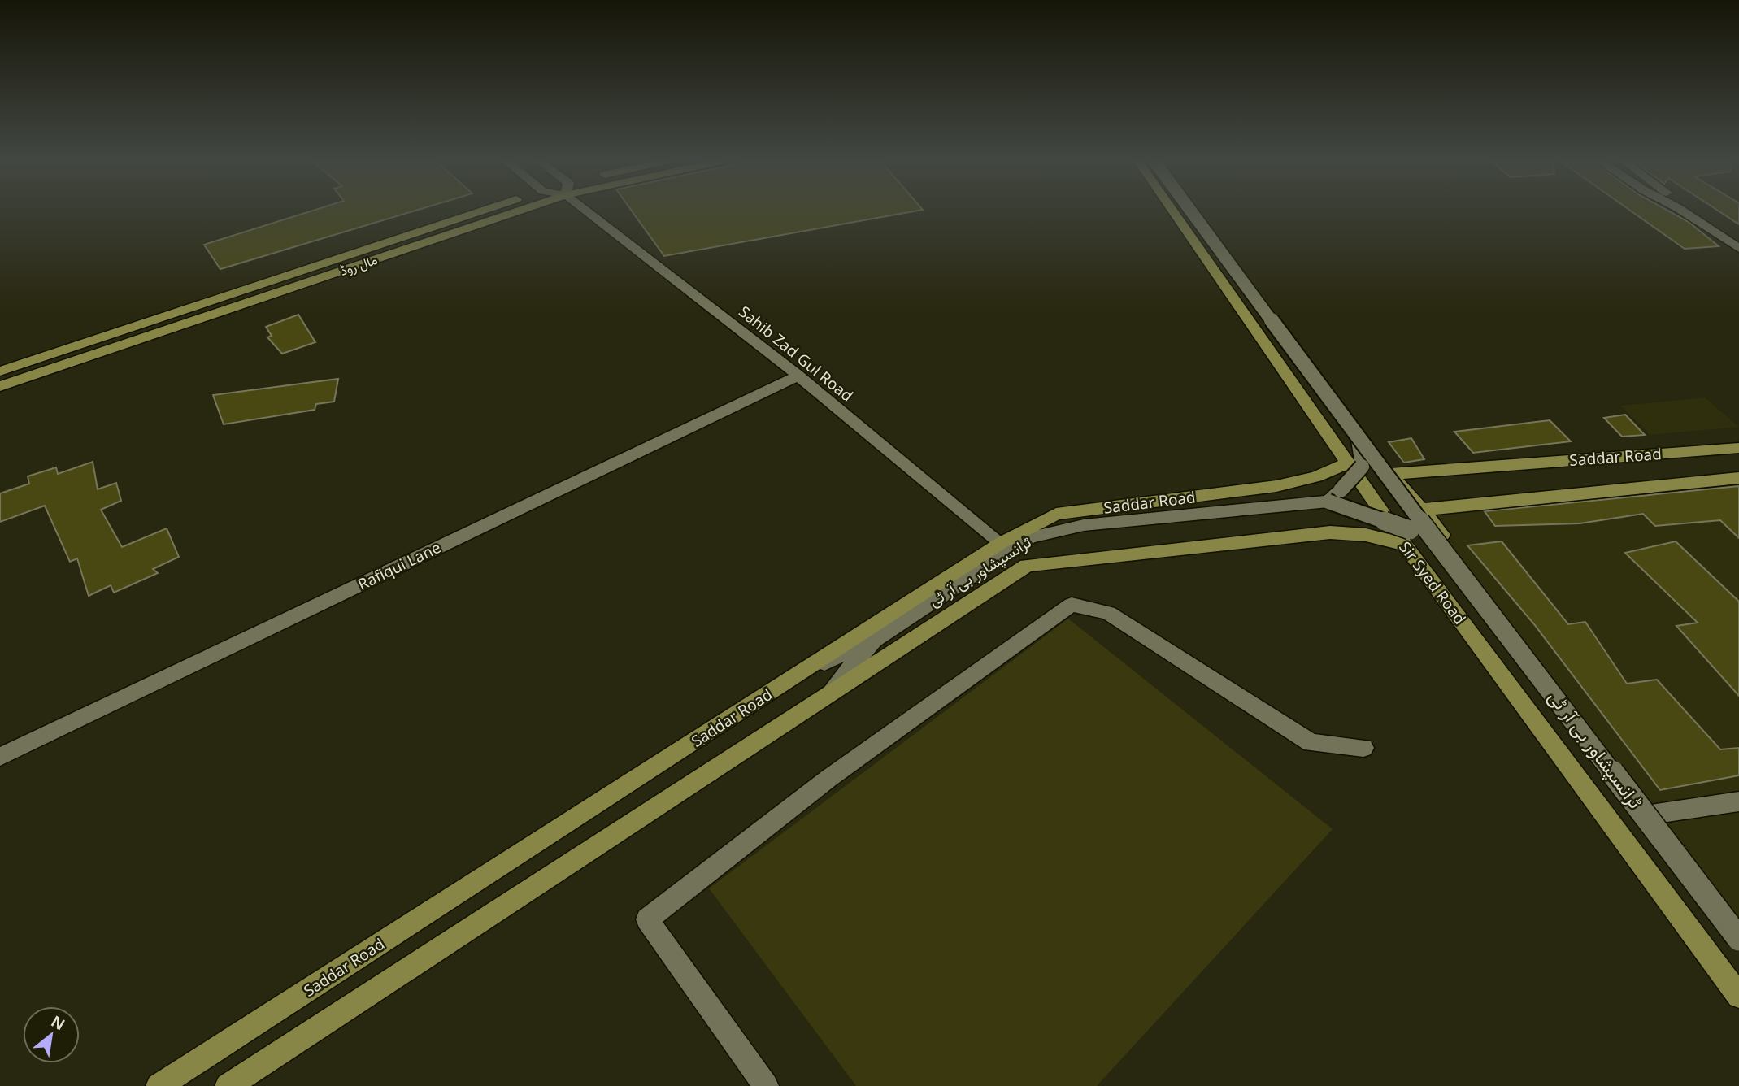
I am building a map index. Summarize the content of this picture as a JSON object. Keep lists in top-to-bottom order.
{
  "streets": {
    "main road": ["مال روڈ", "Saddar Road", "Sir Syed Road"],
    "street": ["Sahib Zad Gul Road", "Rafiqui Lane", "ٹرانسپشاور بی آر ٹی"]
  },
  "crossings": [
    ["Sahib Zad Gul Road", "Saddar Road"],
    ["Sahib Zad Gul Road", "Rafiqui Lane"],
    ["Saddar Road", "ٹرانسپشاور بی آر ٹی"],
    ["Saddar Road", "Sir Syed Road"]
  ],
  "north": "top right"
}
